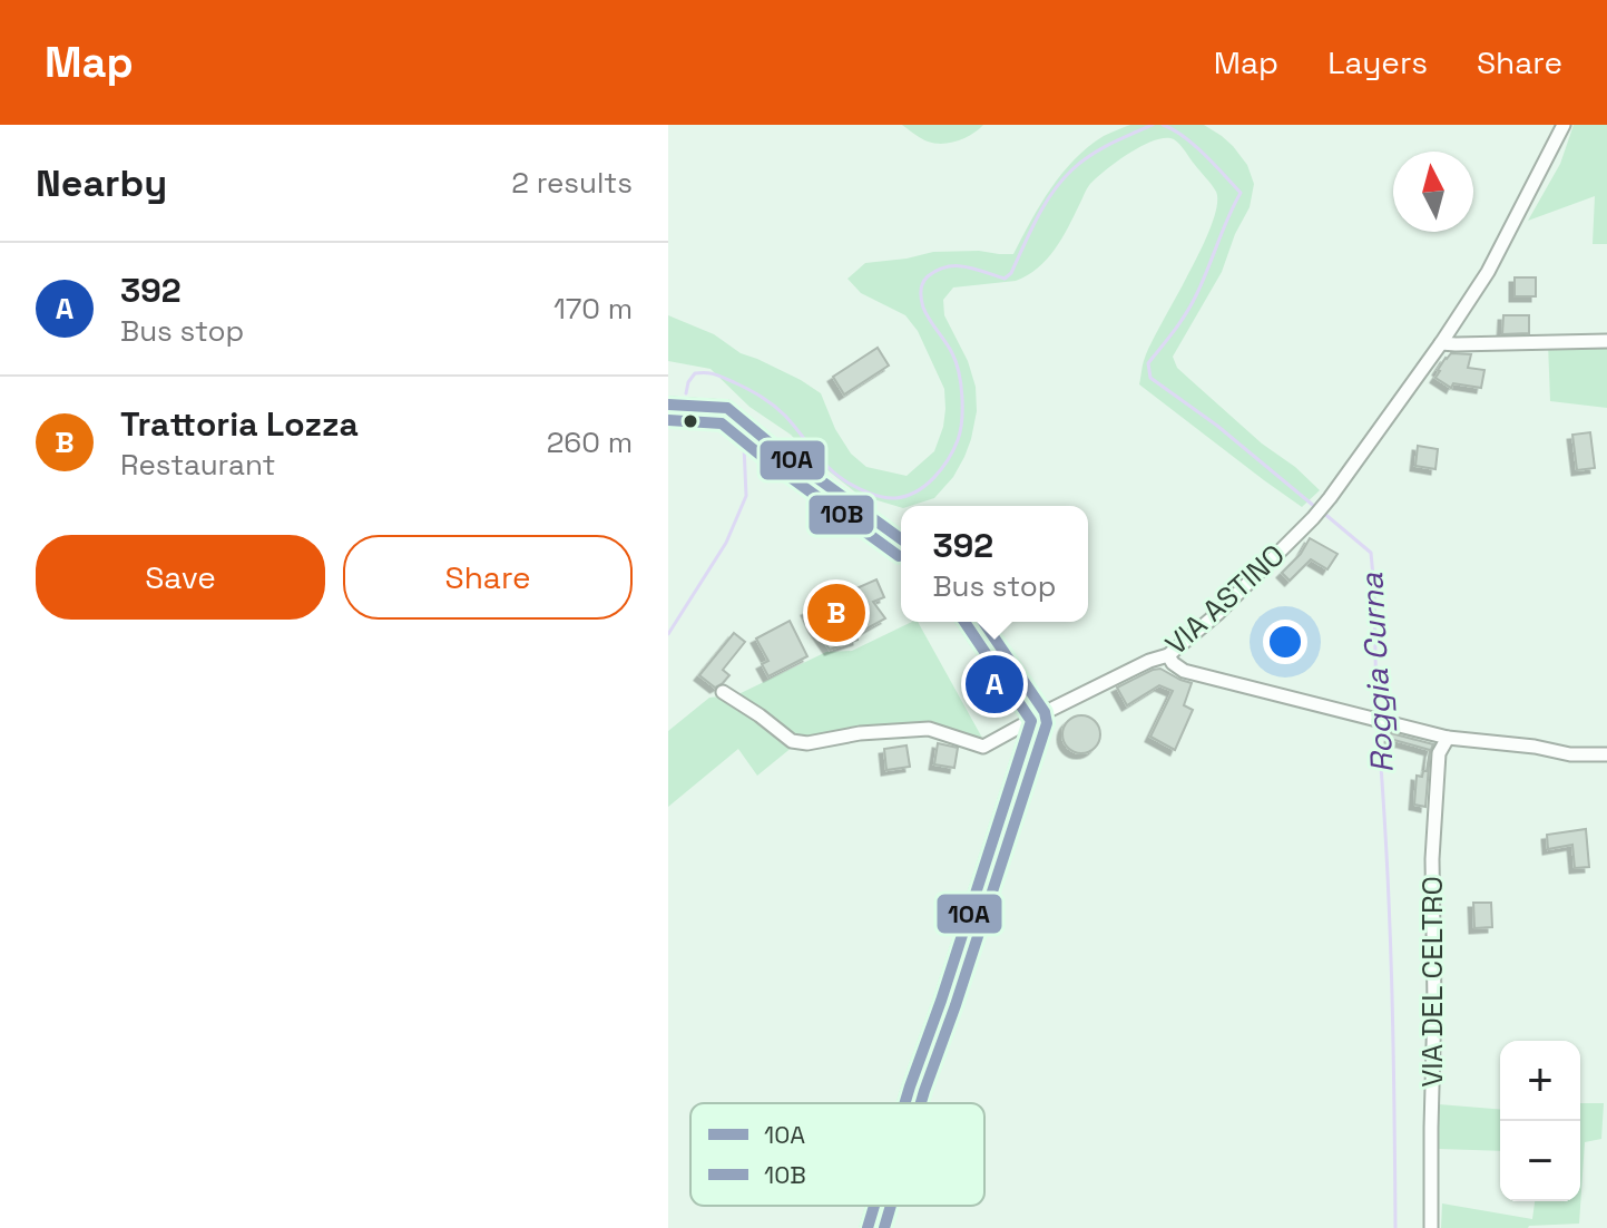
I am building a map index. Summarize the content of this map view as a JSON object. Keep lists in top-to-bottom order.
{
  "streets": {
    "street": ["VIA ASTINO", "VIA DEL CELTRO"]
  },
  "water": ["Roggia Curna"],
  "lines": ["transit line 10A", "transit line 10B"],
  "legend": ["10A", "10B"],
  "north": "top",
  "page": {
    "header": "Map",
    "nav": ["Map", "Layers", "Share"],
    "heading": ["Nearby", "2 results"],
    "list": [
      {
        "mark": "A",
        "name": "392",
        "note": "Bus stop",
        "value": "170 m"
      },
      {
        "mark": "B",
        "name": "Trattoria Lozza",
        "note": "Restaurant",
        "value": "260 m"
      }
    ],
    "popup": ["392", "Bus stop"],
    "buttons": ["Save", "Share"],
    "pins": ["B", "A"],
    "map_buttons": ["+", "−"]
  }
}
